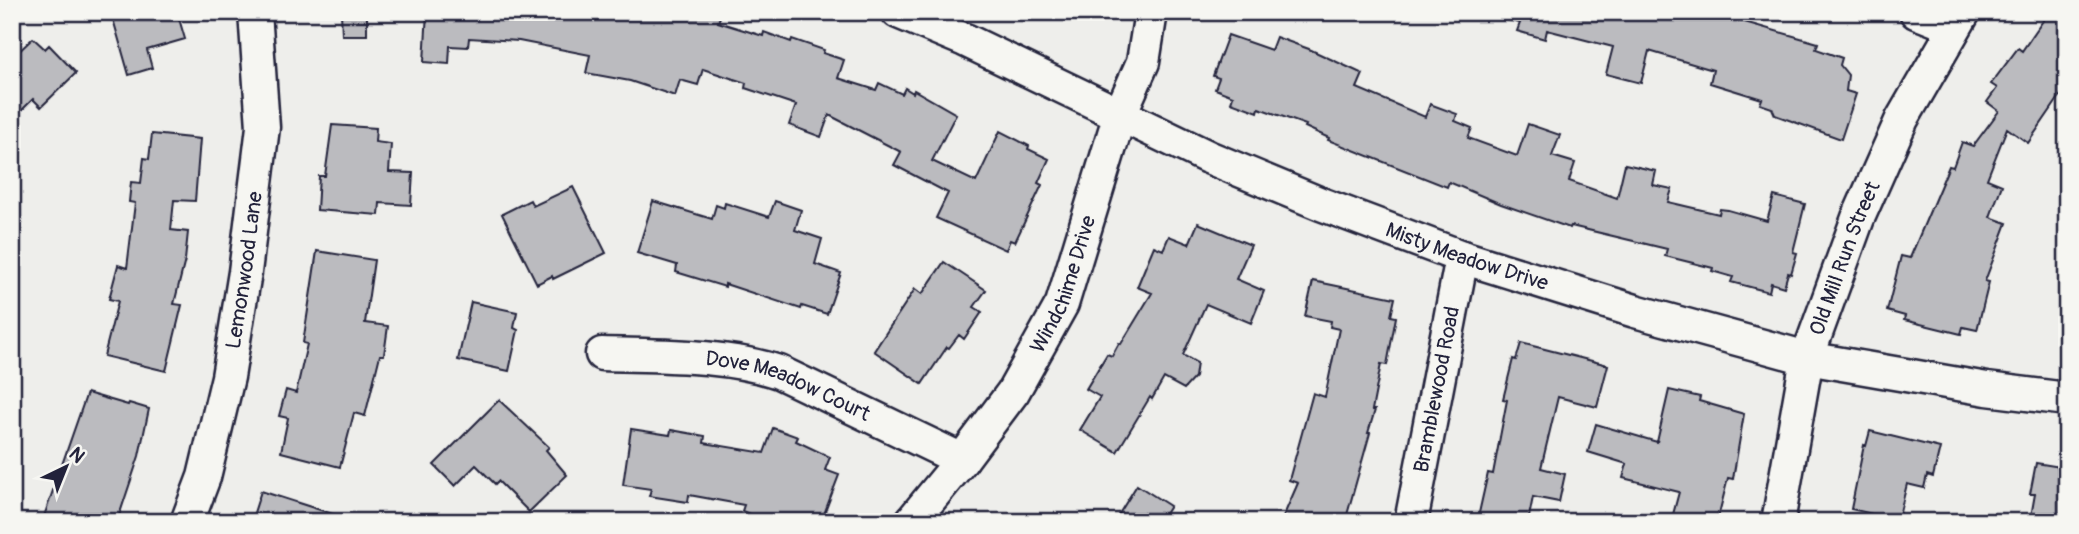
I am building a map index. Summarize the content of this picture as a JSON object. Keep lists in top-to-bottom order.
{
  "streets": {
    "street": [
      "Misty Meadow Drive",
      "Old Mill Run Street",
      "Lemonwood Lane",
      "Windchime Drive",
      "Dove Meadow Court",
      "Bramblewood Road"
    ]
  },
  "crossings": [
    ["Misty Meadow Drive", "Old Mill Run Street"],
    ["Misty Meadow Drive", "Windchime Drive"],
    ["Misty Meadow Drive", "Bramblewood Road"],
    ["Windchime Drive", "Dove Meadow Court"]
  ],
  "north": "top right"
}
